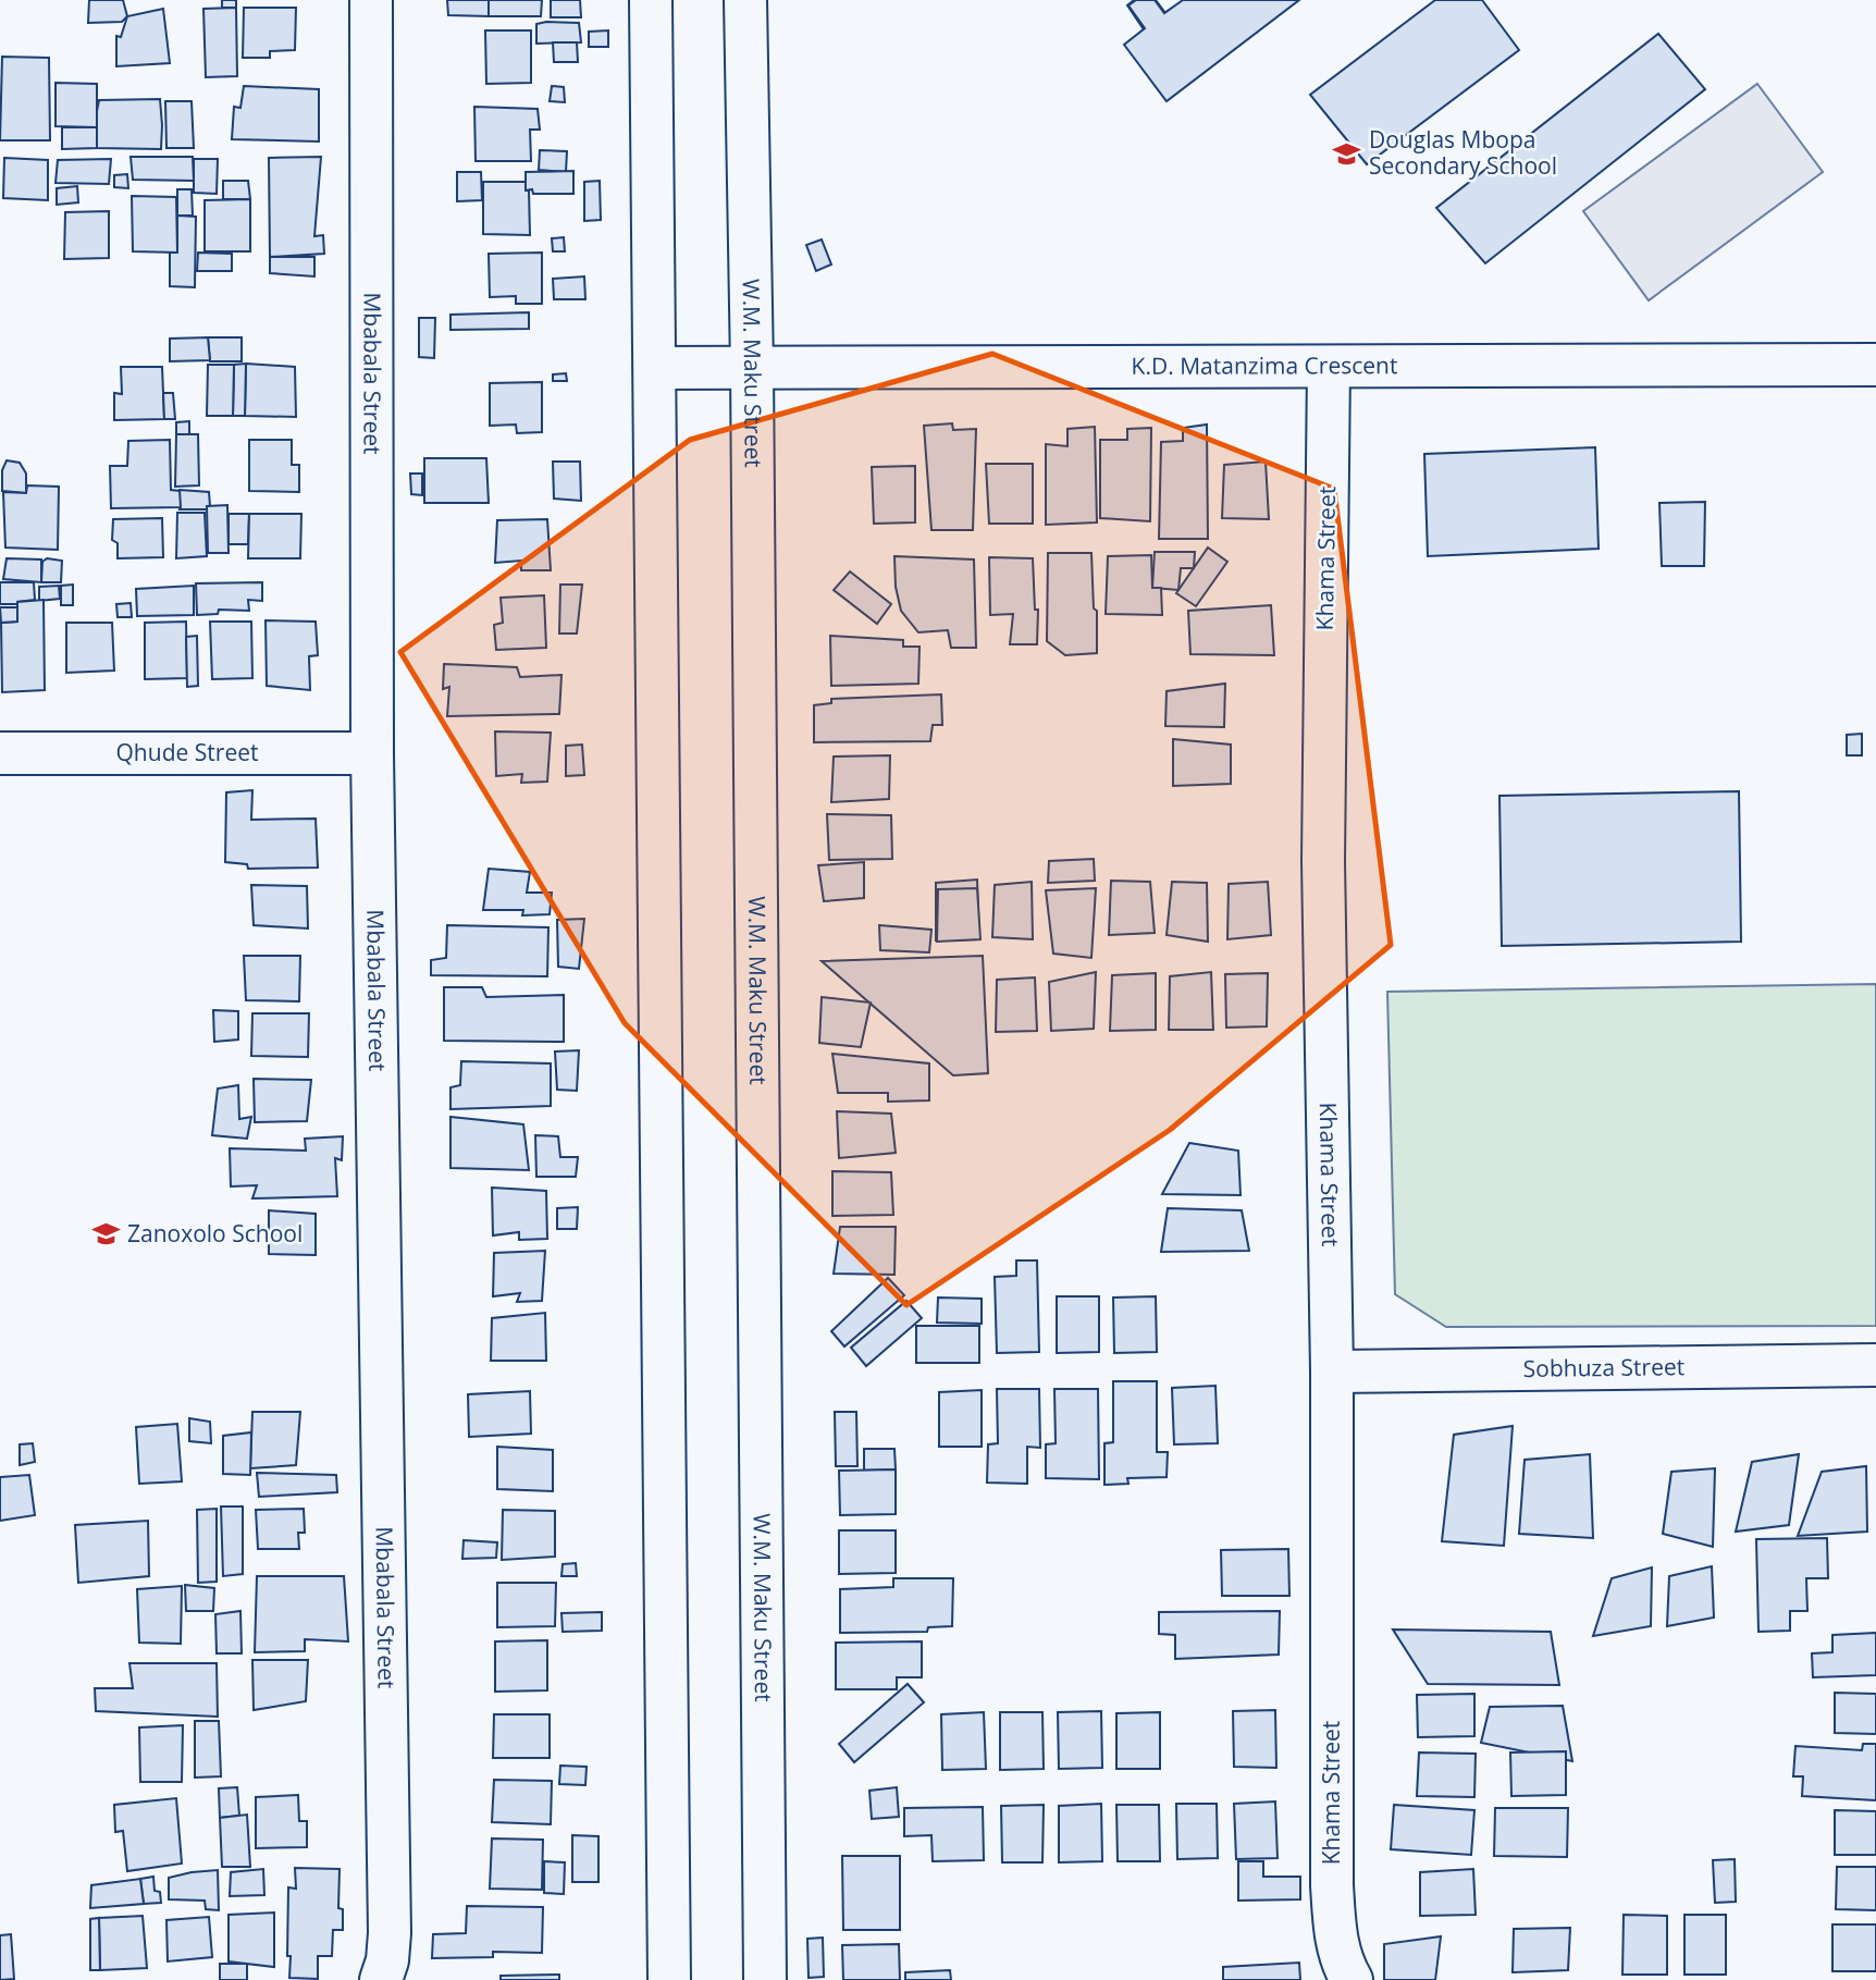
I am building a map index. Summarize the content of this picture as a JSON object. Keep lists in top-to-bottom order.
{
  "streets": {
    "street": [
      "K.D. Matanzima Crescent",
      "Mbabala Street",
      "W.M. Maku Street",
      "Khama Street",
      "Qhude Street",
      "Sobhuza Street"
    ]
  },
  "crossings": [
    ["K.D. Matanzima Crescent", "W.M. Maku Street"],
    ["K.D. Matanzima Crescent", "Khama Street"],
    ["Mbabala Street", "Qhude Street"],
    ["Khama Street", "Sobhuza Street"]
  ],
  "places": {
    "school or university": ["Douglas Mbopa Secondary School", "Zanoxolo School"]
  }
}
